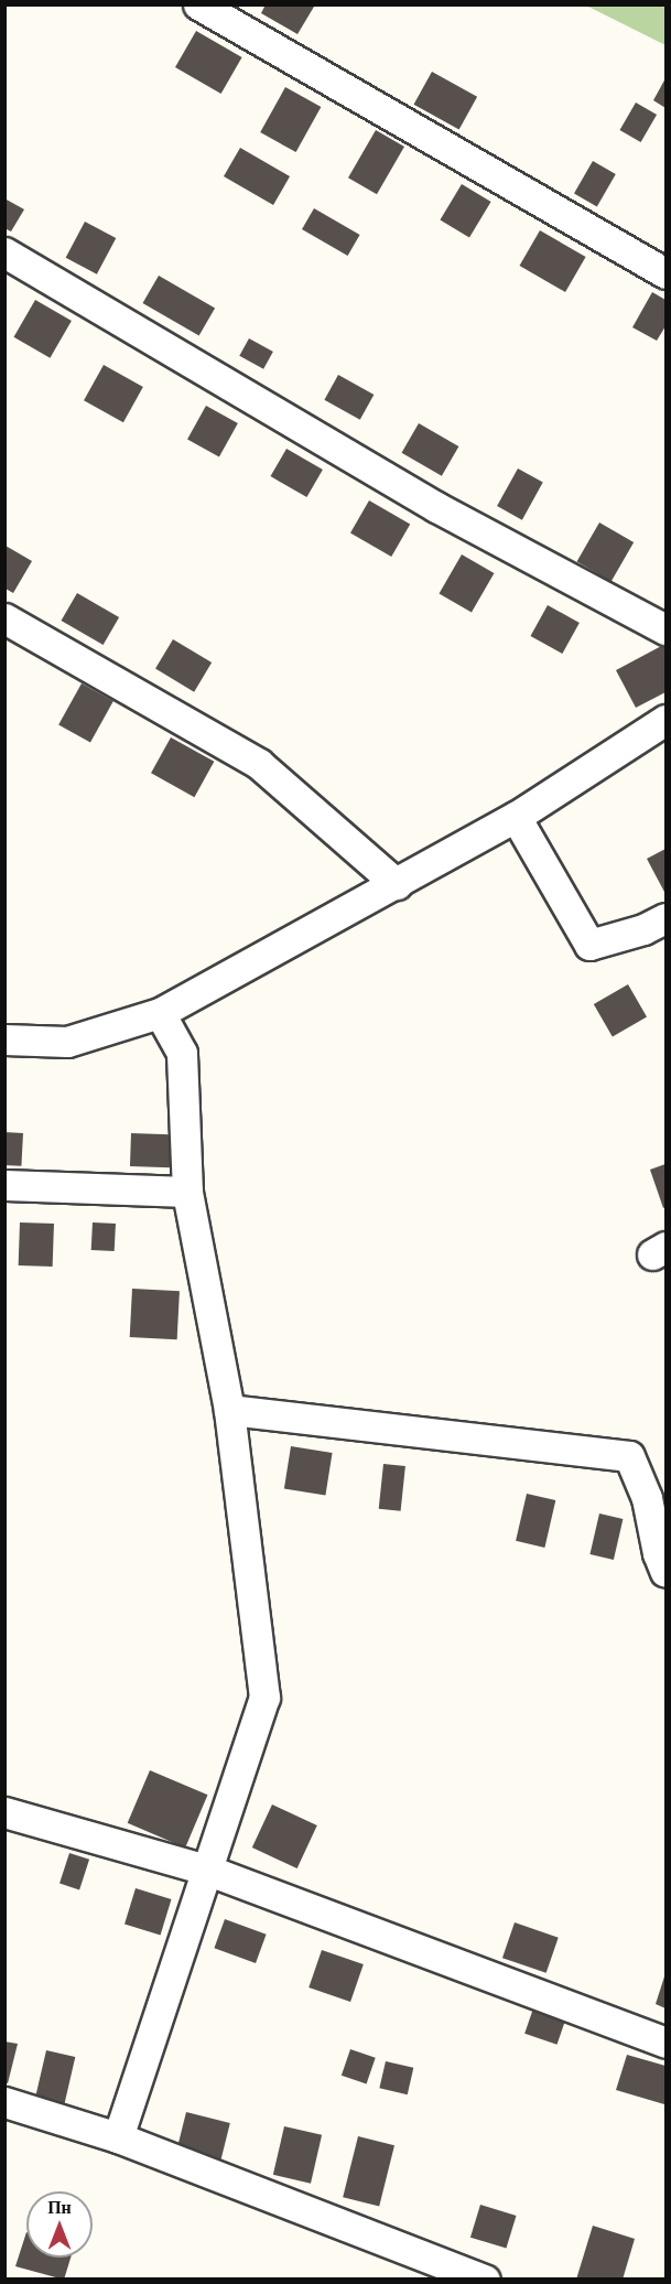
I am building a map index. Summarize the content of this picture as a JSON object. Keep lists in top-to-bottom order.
{
  "north": "top"
}
